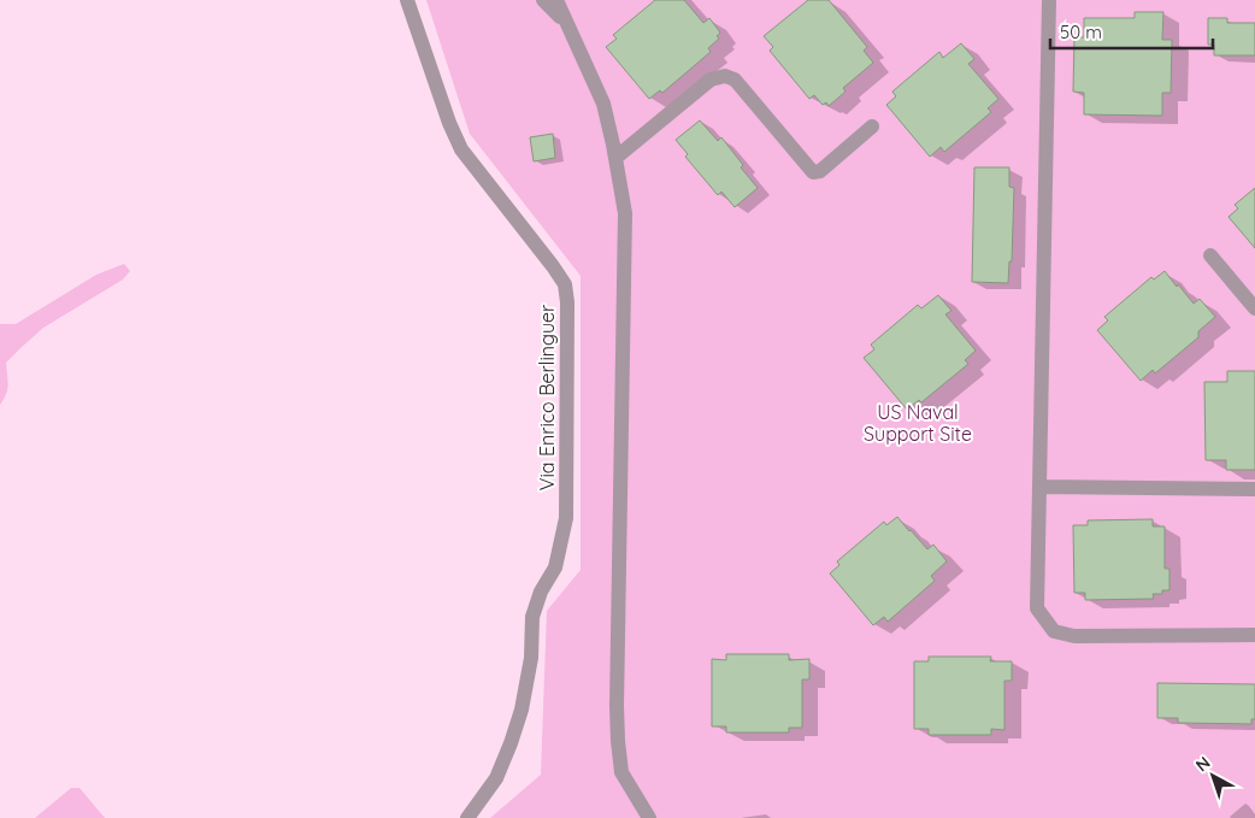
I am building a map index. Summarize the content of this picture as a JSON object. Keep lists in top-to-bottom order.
{
  "streets": {
    "street": ["Via Enrico Berlinguer"]
  },
  "parks": ["US Naval Support Site"],
  "scale_bar": "50 m",
  "north": "top left"
}
